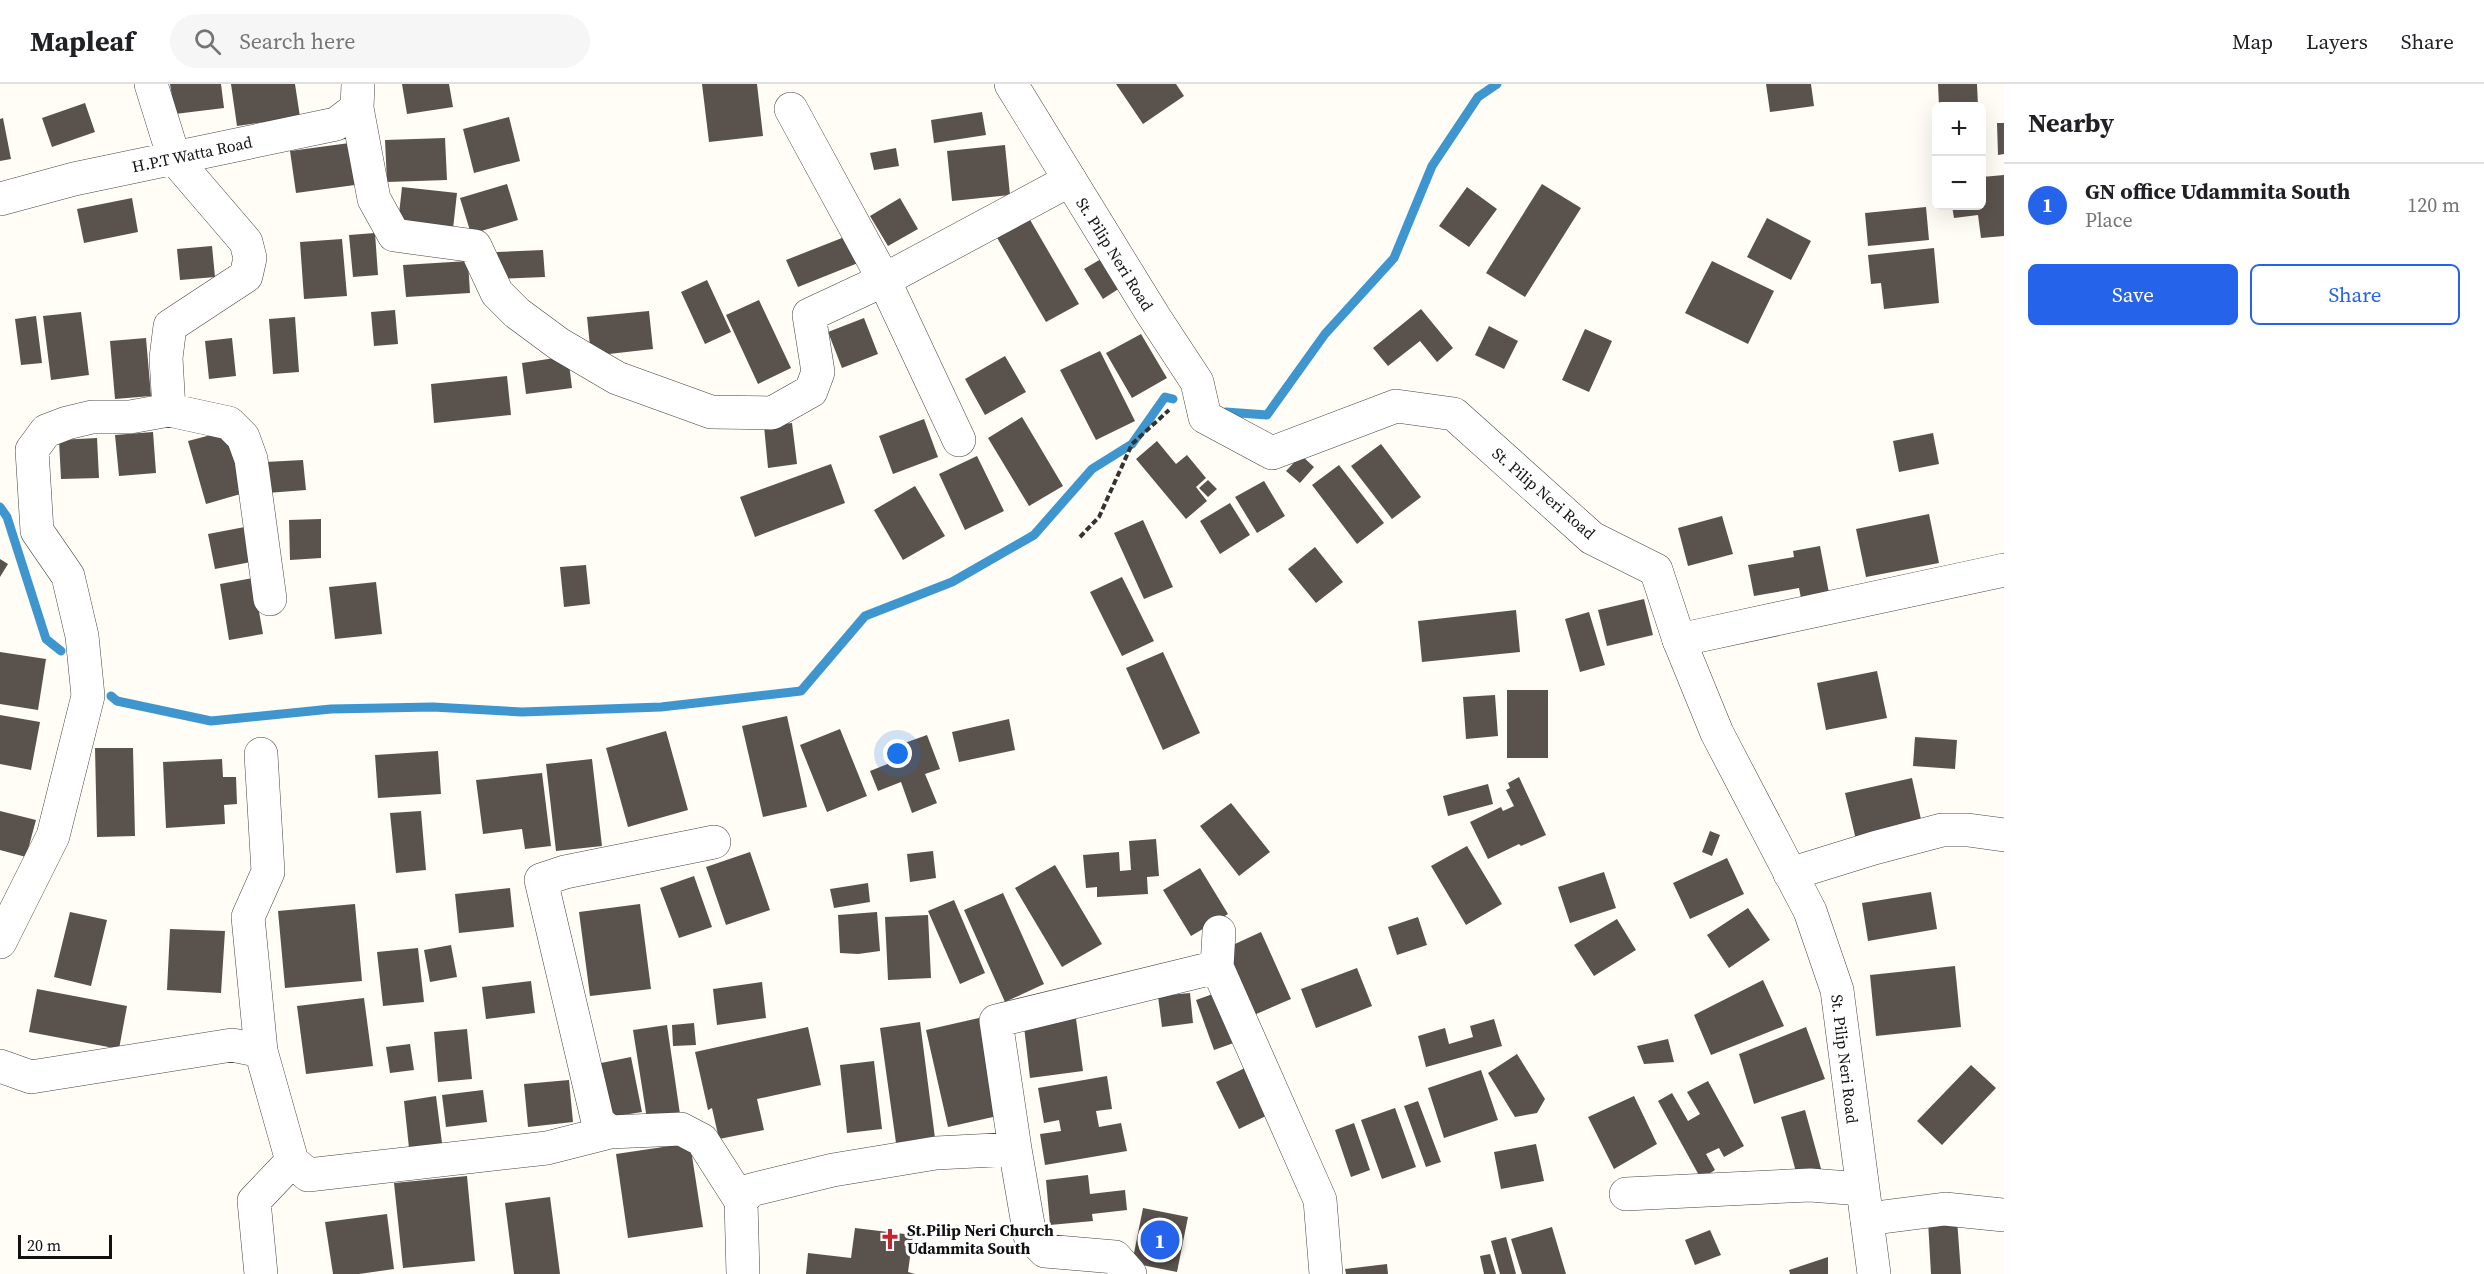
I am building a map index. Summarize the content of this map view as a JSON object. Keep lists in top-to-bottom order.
{
  "streets": {
    "street": ["H.P.T Watta Road", "St. Pilip Neri Road"]
  },
  "places": {
    "church": ["St.Pilip Neri Church Udammita South"]
  },
  "scale_bar": "20 m",
  "page": {
    "header": "Mapleaf",
    "search": "Search here",
    "nav": ["Map", "Layers", "Share"],
    "heading": "Nearby",
    "map_buttons": ["+", "−"],
    "list": [
      {
        "mark": "1",
        "name": "GN office Udammita South",
        "note": "Place",
        "value": "120 m"
      }
    ],
    "buttons": ["Save", "Share"],
    "pins": "1",
    "scale": "20 m"
  }
}
